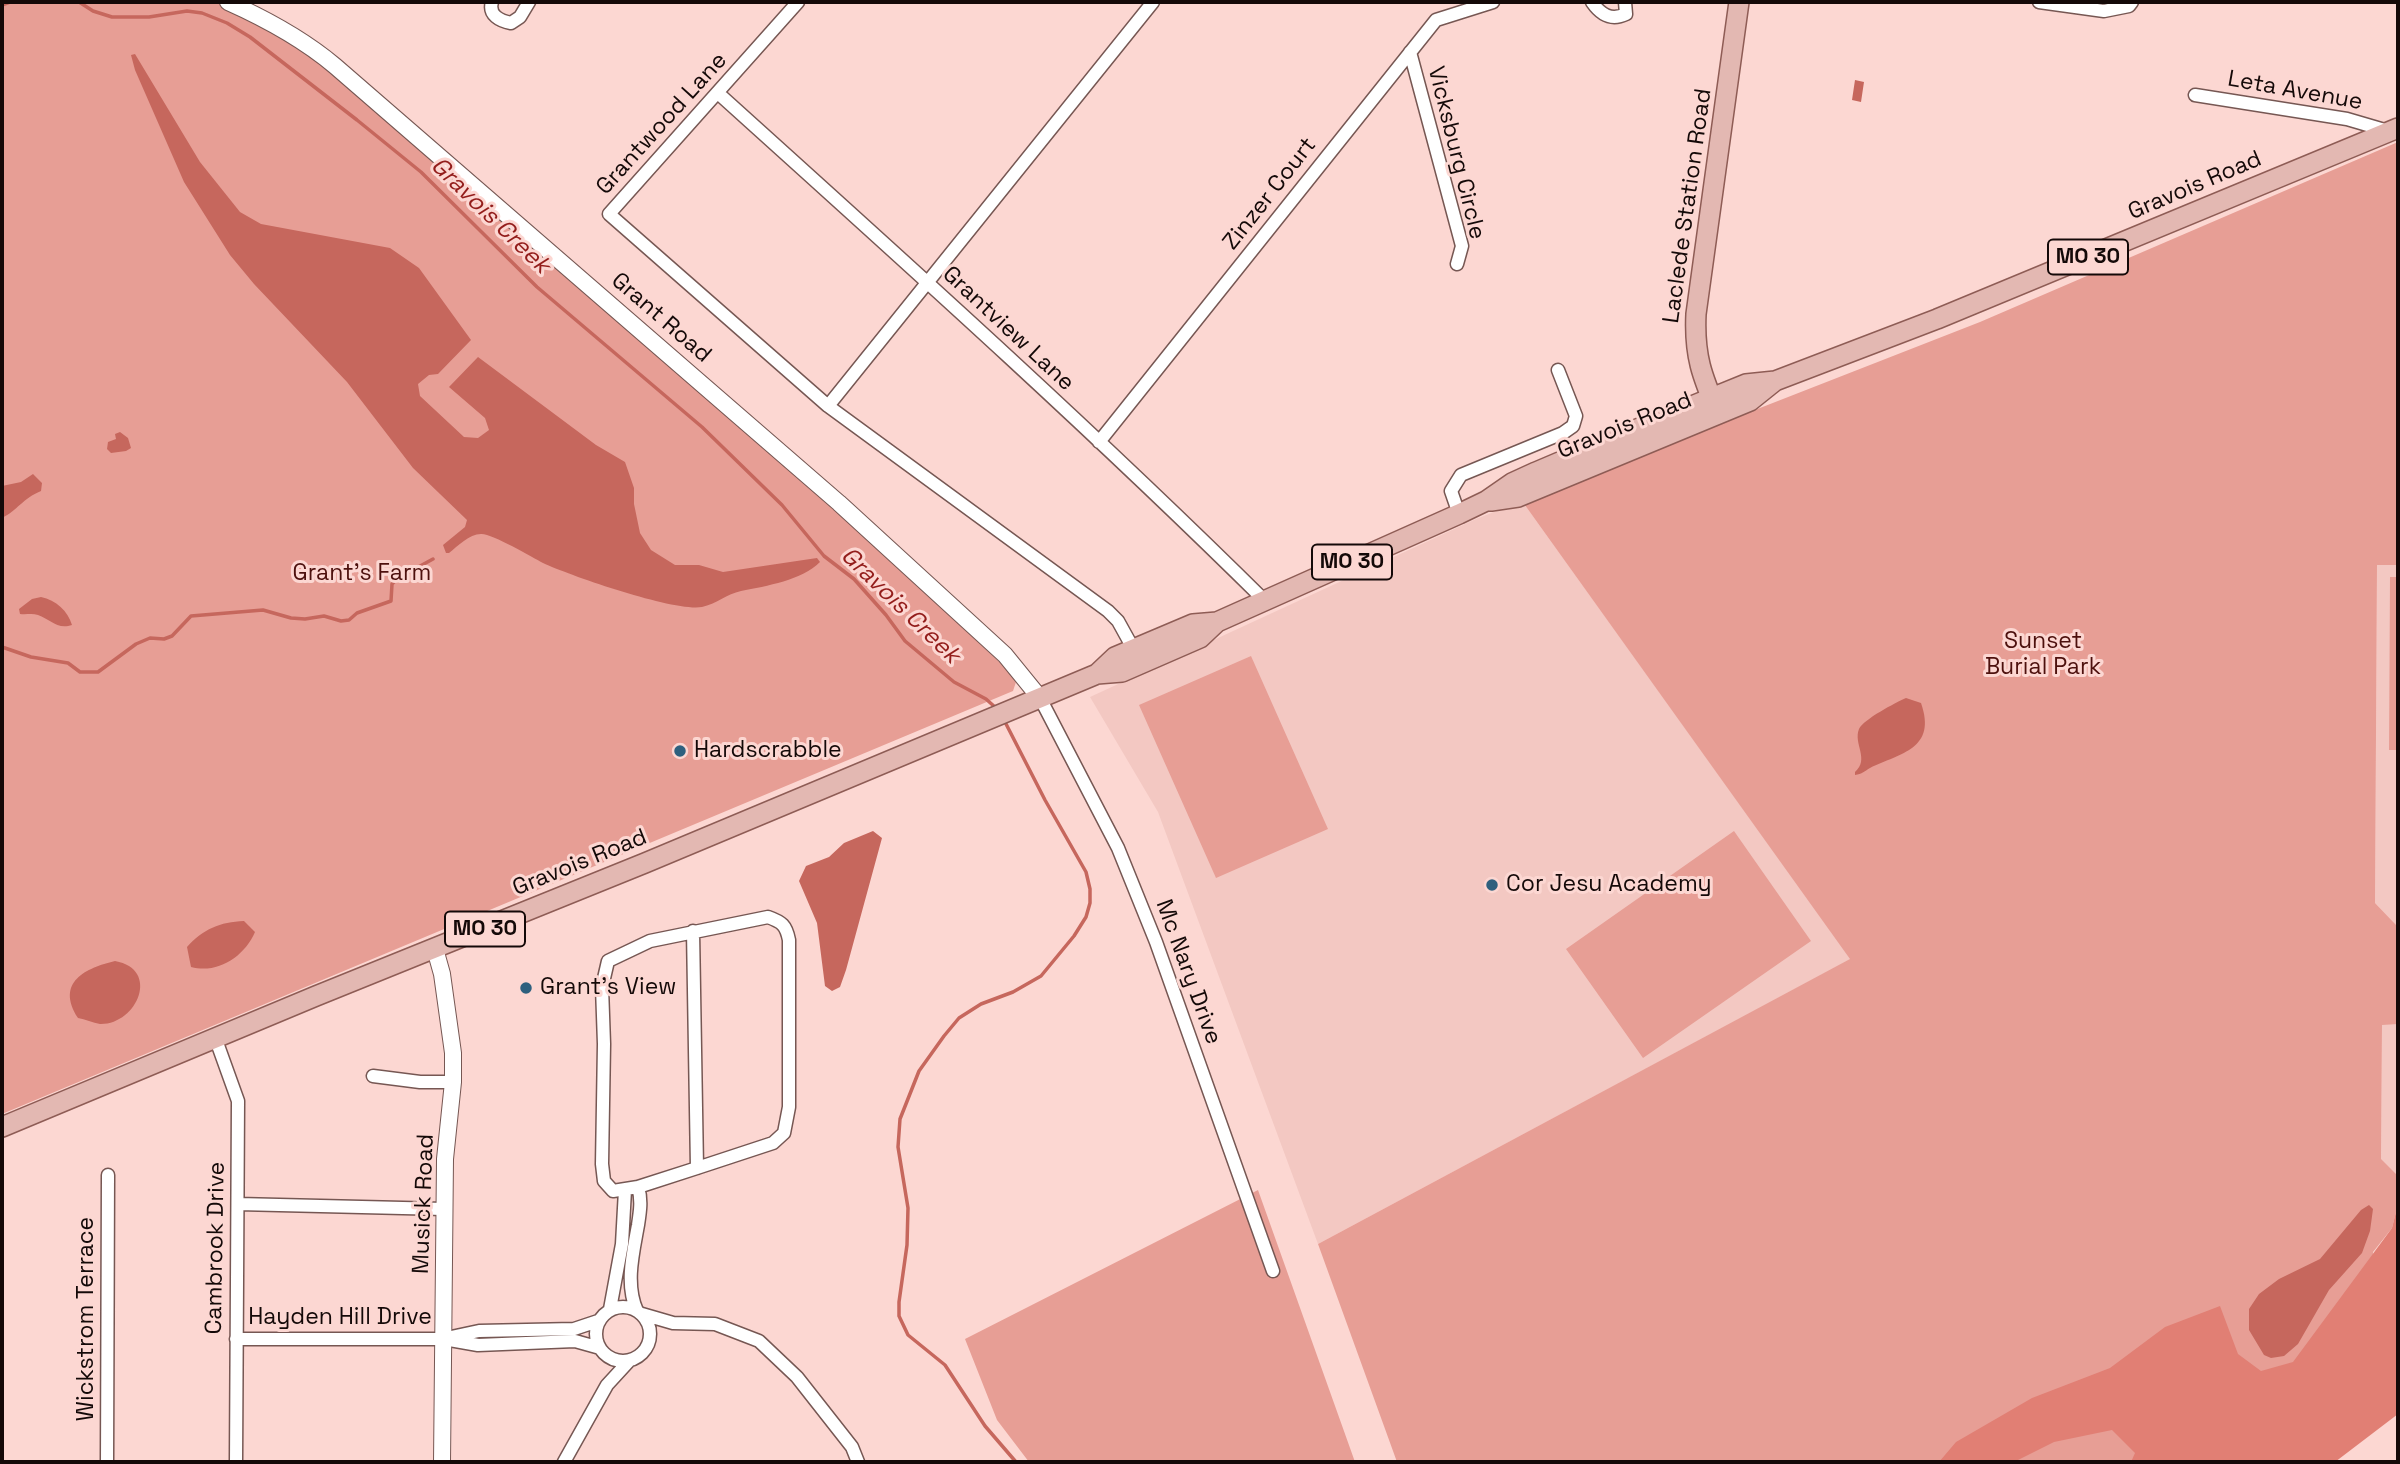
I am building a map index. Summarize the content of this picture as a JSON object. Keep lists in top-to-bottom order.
{
  "streets": {
    "main road": ["Gravois Road", "Laclede Station Road", "MO 30"],
    "street": [
      "Leta Avenue",
      "Grantwood Lane",
      "Vicksburg Circle",
      "Zinzer Court",
      "Grant Road",
      "Grantview Lane",
      "Mc Nary Drive",
      "Musick Road",
      "Cambrook Drive",
      "Hayden Hill Drive",
      "Wickstrom Terrace"
    ]
  },
  "crossings": [
    ["Leta Avenue", "Gravois Road"],
    ["Grantwood Lane", "Gravois Road"],
    ["Grantwood Lane", "Grantview Lane"],
    ["Vicksburg Circle", "Zinzer Court"],
    ["Gravois Road", "Laclede Station Road"],
    ["Gravois Road", "Grant Road"],
    ["Gravois Road", "Grantview Lane"],
    ["Gravois Road", "Mc Nary Drive"],
    ["Gravois Road", "Musick Road"],
    ["Gravois Road", "Cambrook Drive"],
    ["Zinzer Court", "Grantview Lane"],
    ["Grant Road", "Mc Nary Drive"],
    ["Musick Road", "Hayden Hill Drive"],
    ["Cambrook Drive", "Hayden Hill Drive"]
  ],
  "water": ["Gravois Creek"],
  "parks": ["Grant's Farm", "Sunset Burial Park"],
  "places": ["Hardscrabble", "Cor Jesu Academy", "Grant's View"]
}
